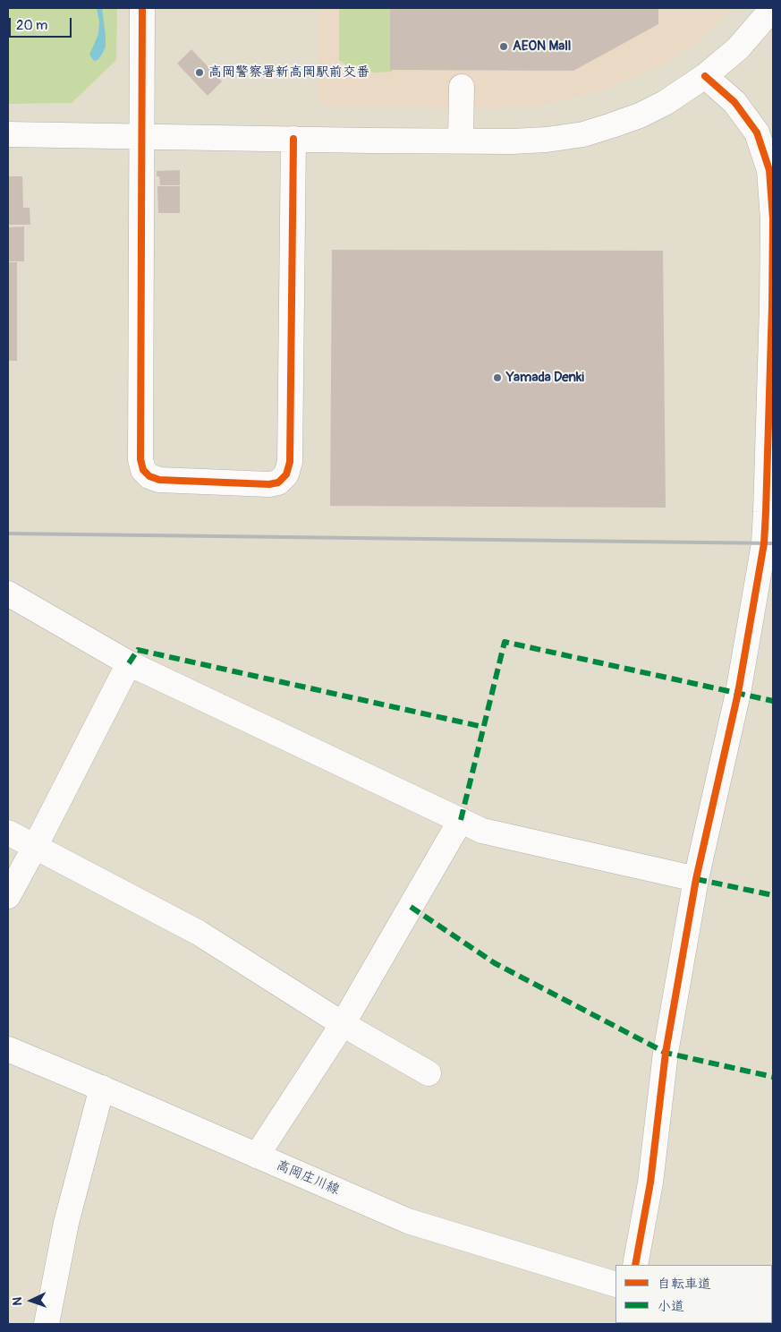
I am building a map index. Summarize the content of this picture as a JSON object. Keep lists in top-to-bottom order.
{
  "streets": {
    "street": ["高岡庄川線"]
  },
  "places": ["AEON Mall", "高岡警察署新高岡駅前交番", "Yamada Denki"],
  "legend": ["自転車道", "小道"],
  "scale_bar": "20 m",
  "north": "left"
}
